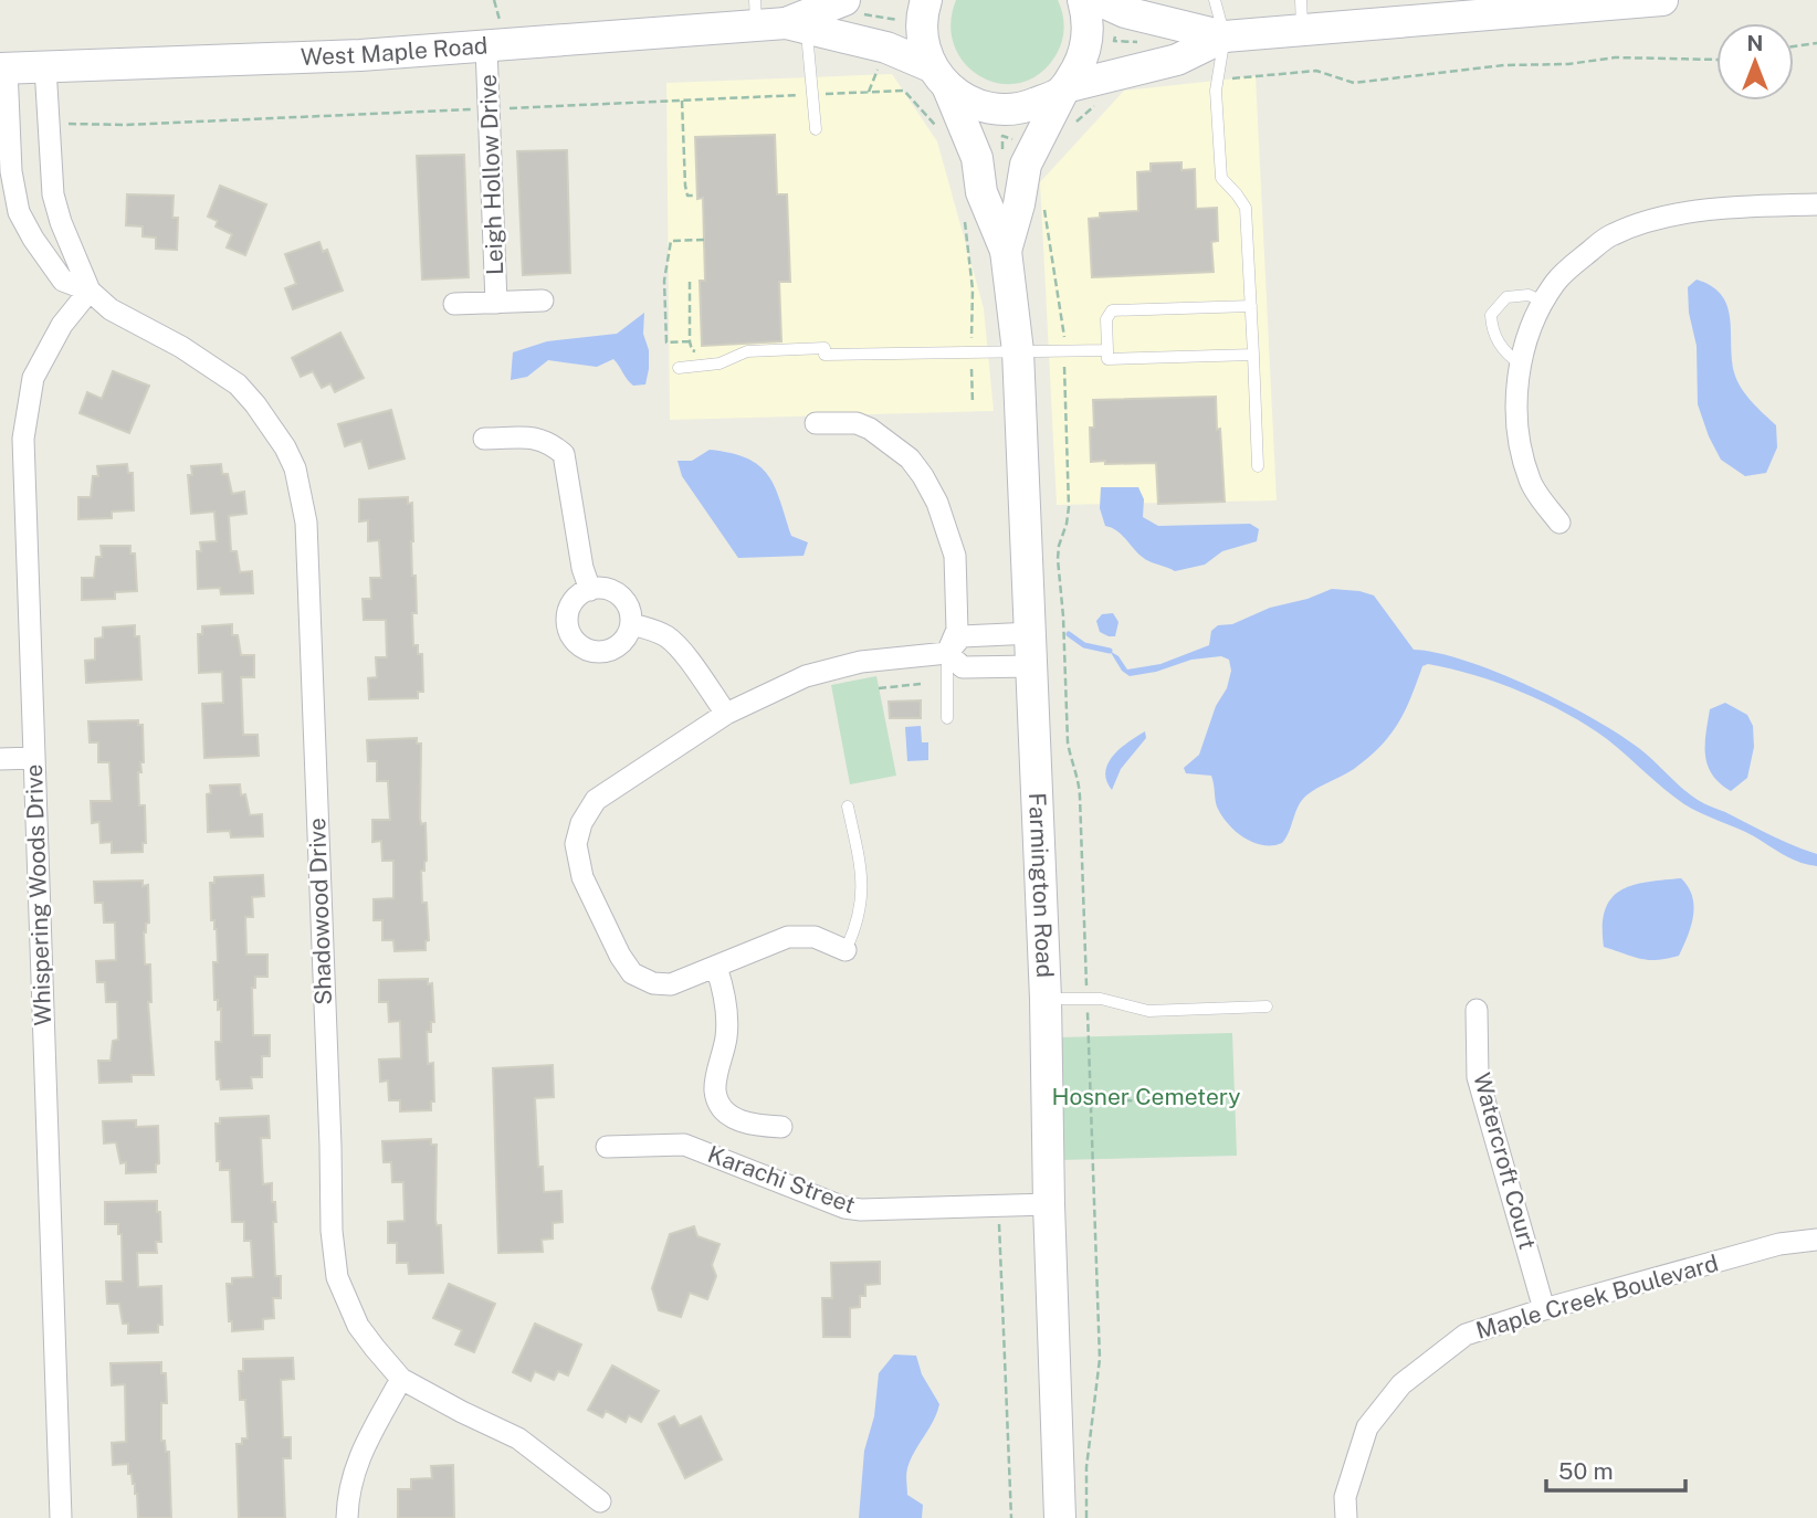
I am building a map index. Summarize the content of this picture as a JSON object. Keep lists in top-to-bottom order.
{
  "streets": {
    "main road": ["West Maple Road", "Farmington Road"],
    "street": [
      "Leigh Hollow Drive",
      "Whispering Woods Drive",
      "Shadowood Drive",
      "Watercroft Court",
      "Karachi Street",
      "Maple Creek Boulevard"
    ]
  },
  "crossings": [
    ["West Maple Road", "Leigh Hollow Drive"],
    ["West Maple Road", "Farmington Road"],
    ["West Maple Road", "Shadowood Drive"],
    ["Farmington Road", "Karachi Street"],
    ["Whispering Woods Drive", "Shadowood Drive"],
    ["Watercroft Court", "Maple Creek Boulevard"]
  ],
  "parks": ["Hosner Cemetery"],
  "scale_bar": "50 m",
  "north": "top"
}
